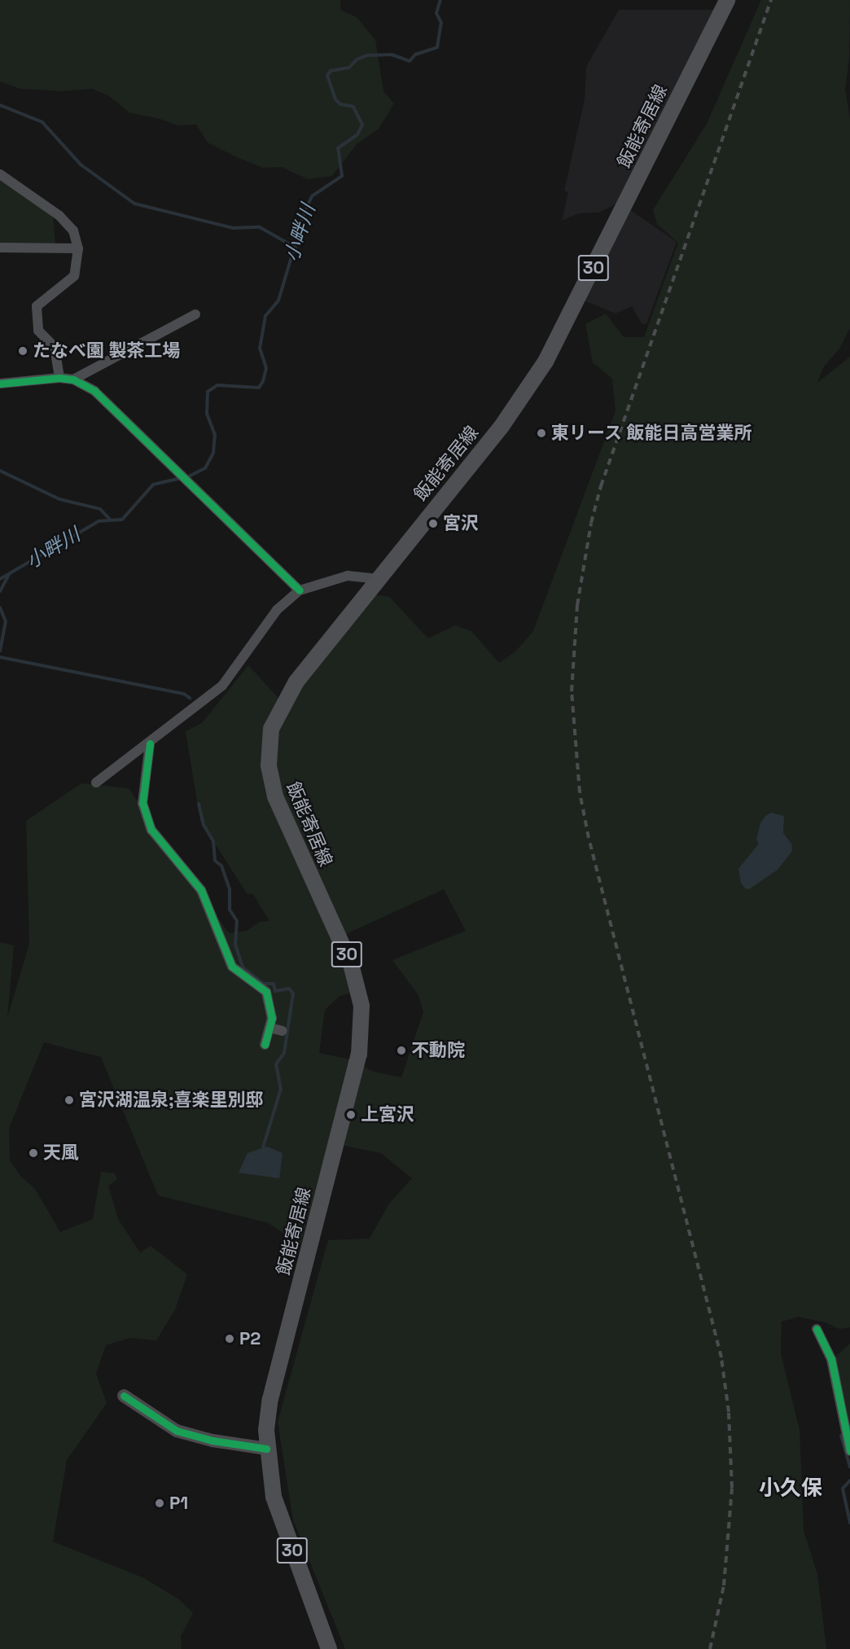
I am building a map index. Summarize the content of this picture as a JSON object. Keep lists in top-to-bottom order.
{
  "streets": {
    "main road": ["飯能寄居線", "30"]
  },
  "districts": ["小久保"],
  "water": ["小畔川"],
  "places": [
    "たなべ園 製茶工場",
    "東リース 飯能日高営業所",
    "宮沢",
    "不動院",
    "宮沢湖温泉;喜楽里別邸",
    "上宮沢",
    "天風",
    "P2",
    "P1"
  ]
}
